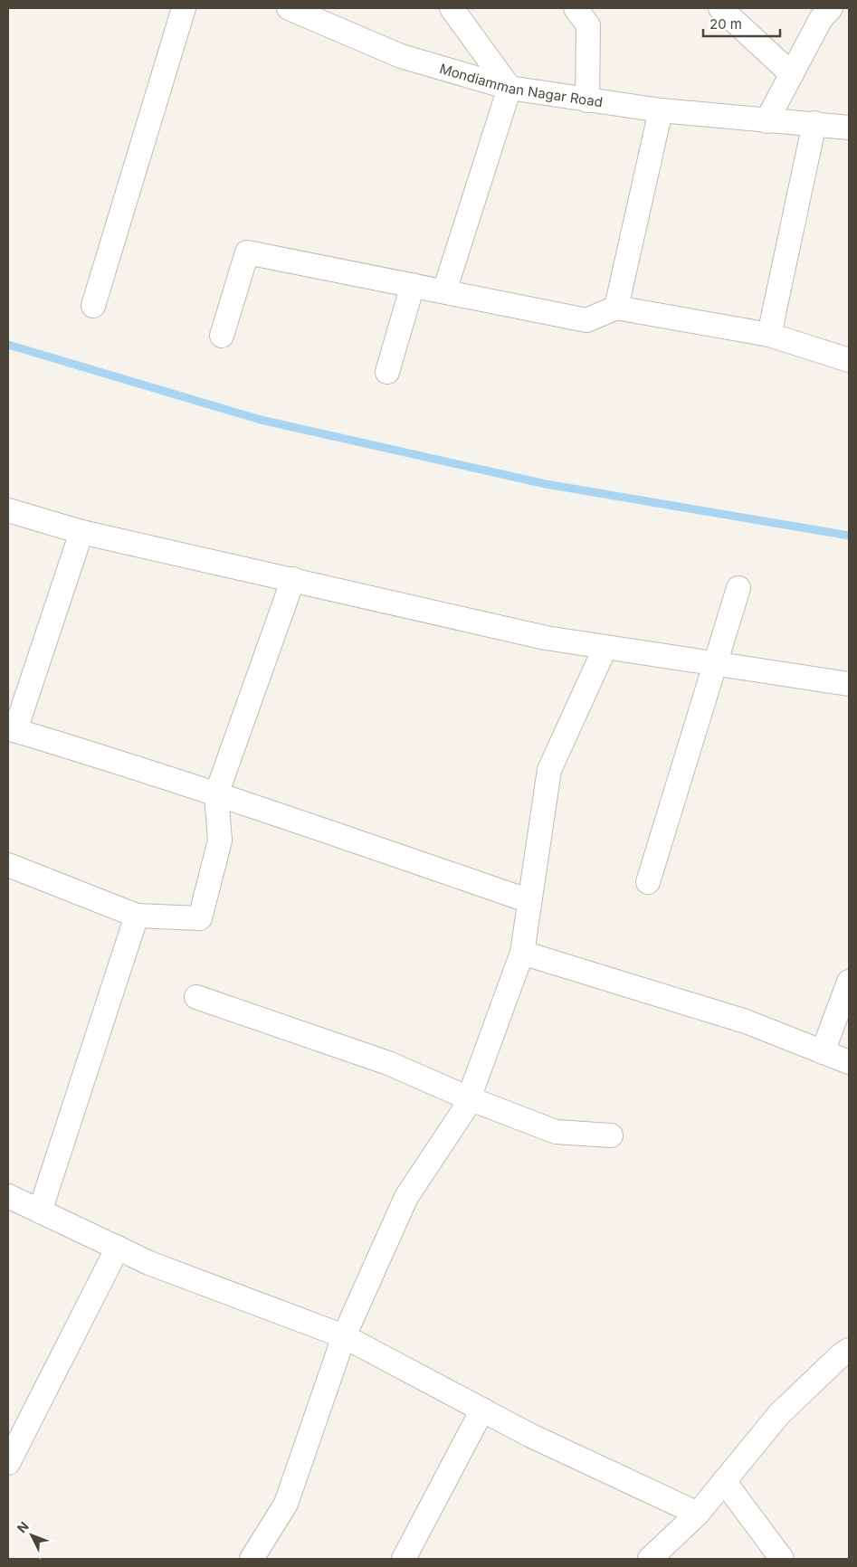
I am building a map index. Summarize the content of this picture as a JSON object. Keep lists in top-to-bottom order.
{
  "streets": {
    "street": ["Mondiamman Nagar Road"]
  },
  "scale_bar": "20 m",
  "north": "top left"
}
